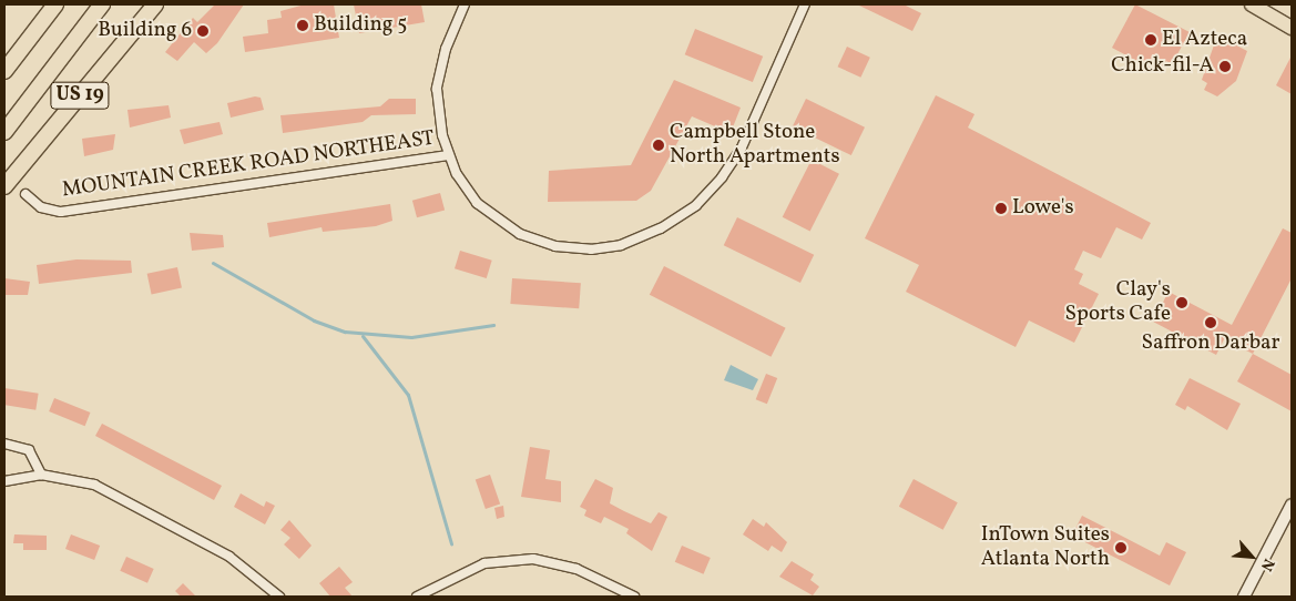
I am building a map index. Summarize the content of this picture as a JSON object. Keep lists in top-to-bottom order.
{
  "streets": {
    "highway": ["US 19"],
    "street": ["MOUNTAIN CREEK ROAD NORTHEAST"]
  },
  "places": [
    "Building 5",
    "Building 6",
    "El Azteca",
    "Chick-fil-A",
    "Campbell Stone North Apartments",
    "Lowe's",
    "Clay's Sports Cafe",
    "Saffron Darbar",
    "InTown Suites Atlanta North"
  ],
  "north": "bottom right"
}
